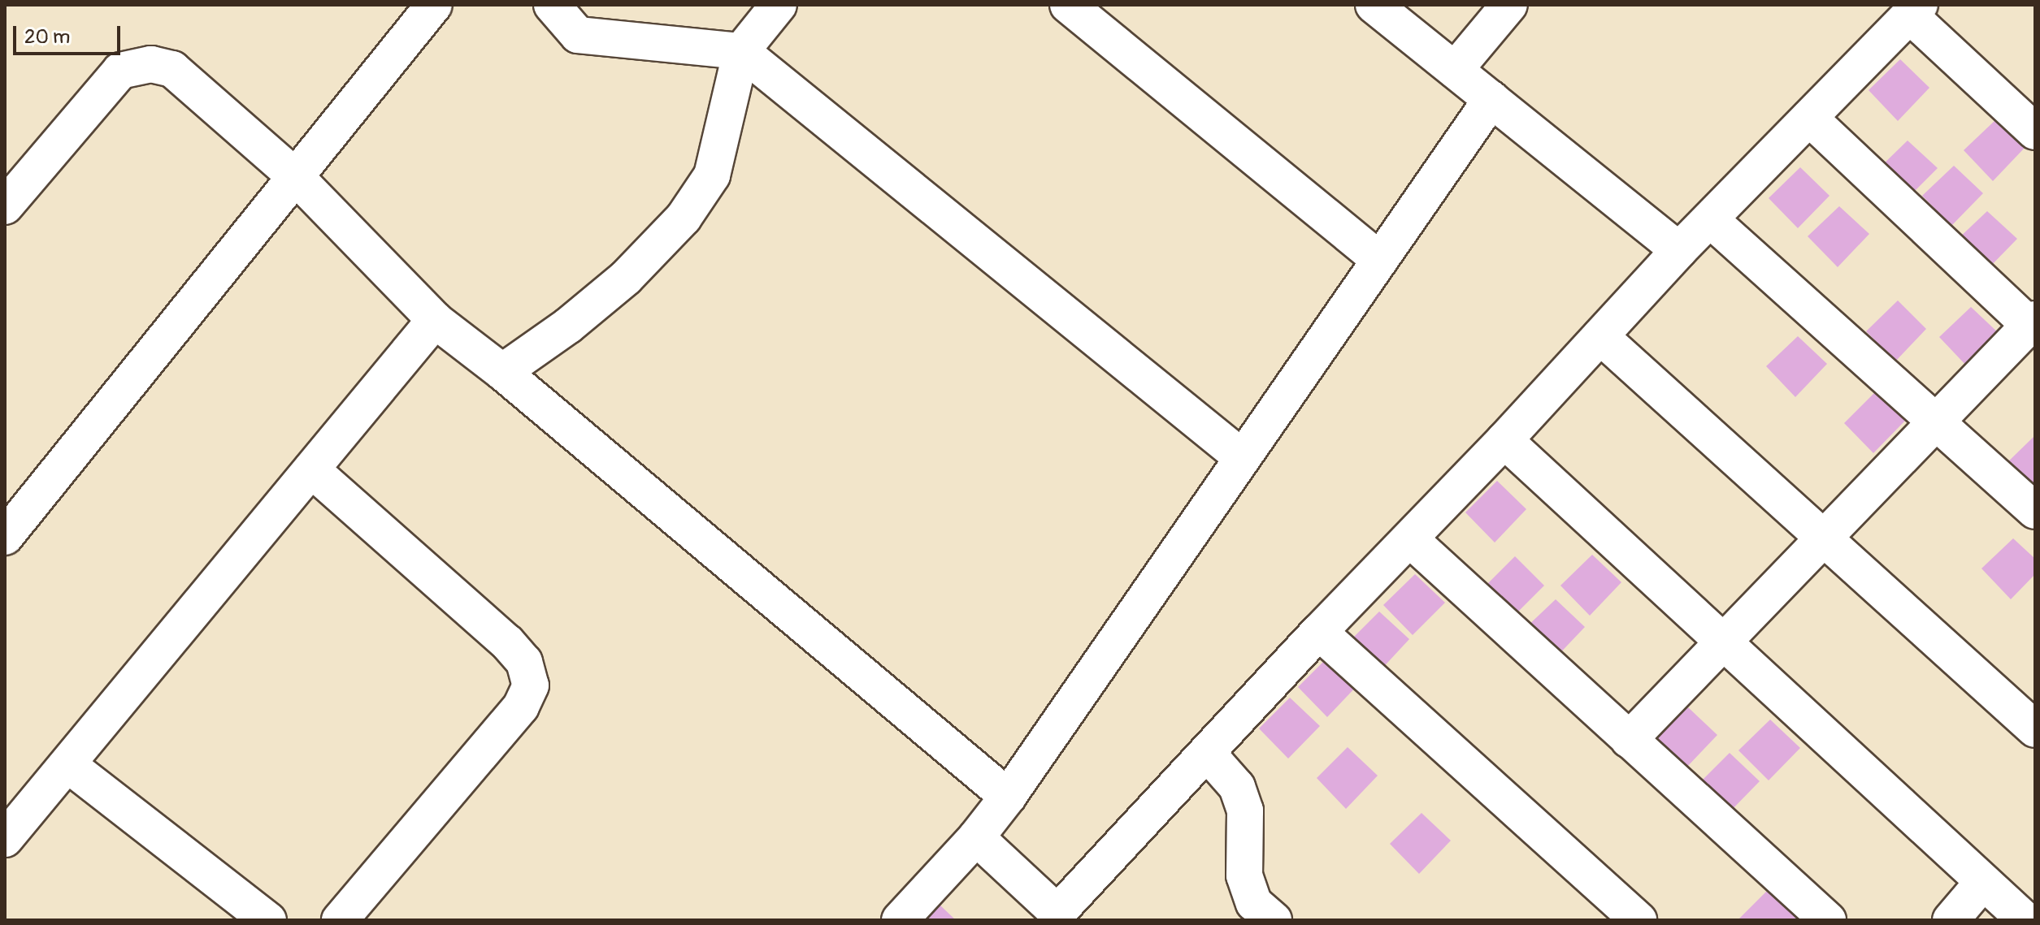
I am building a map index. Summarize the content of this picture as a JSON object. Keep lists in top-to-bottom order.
{
  "scale_bar": "20 m"
}
